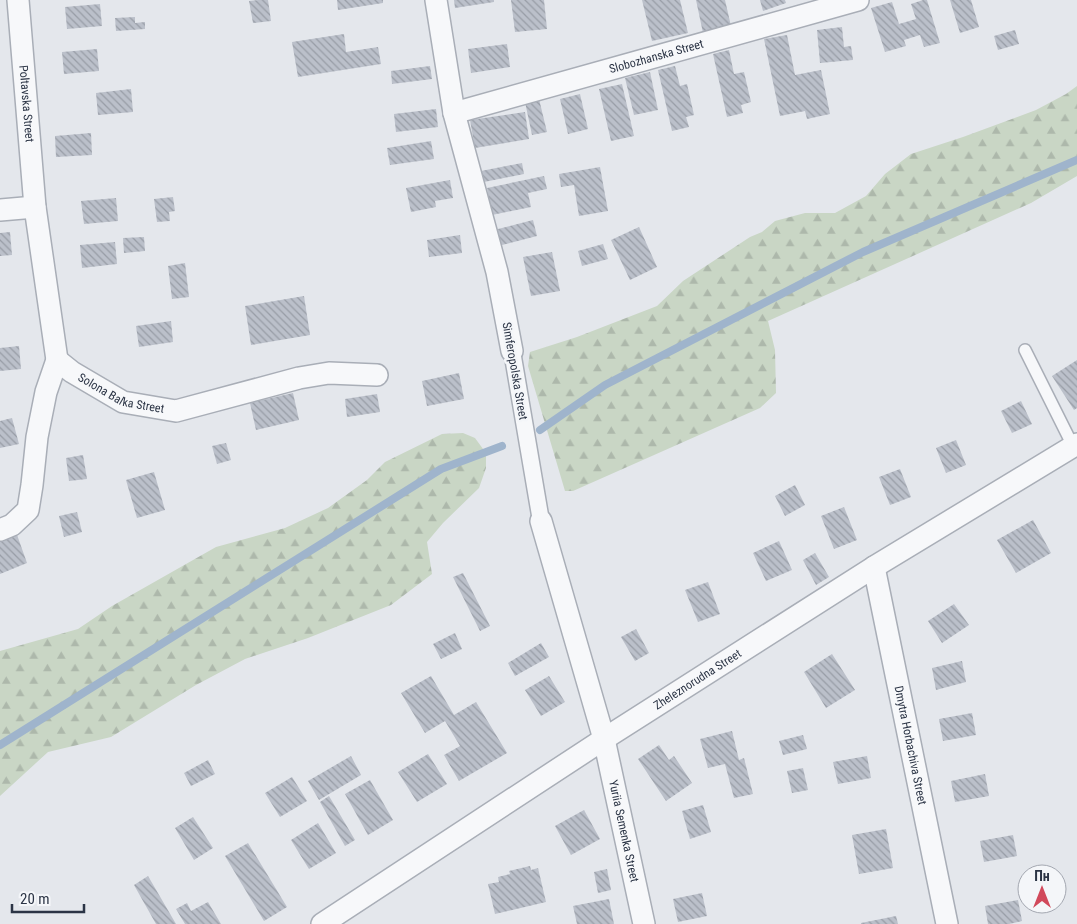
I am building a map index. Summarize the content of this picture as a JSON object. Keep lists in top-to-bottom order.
{
  "streets": {
    "street": [
      "Slobozhanska Street",
      "Poltavska Street",
      "Simferopolska Street",
      "Solona Balka Street",
      "Zheleznorudna Street",
      "Dmytra Horbachiva Street",
      "Yuriia Semenka Street"
    ]
  },
  "crossings": [
    ["Slobozhanska Street", "Simferopolska Street"],
    ["Poltavska Street", "Solona Balka Street"],
    ["Simferopolska Street", "Zheleznorudna Street"],
    ["Simferopolska Street", "Yuriia Semenka Street"],
    ["Zheleznorudna Street", "Dmytra Horbachiva Street"],
    ["Zheleznorudna Street", "Yuriia Semenka Street"]
  ],
  "scale_bar": "20 m",
  "north": "top"
}
